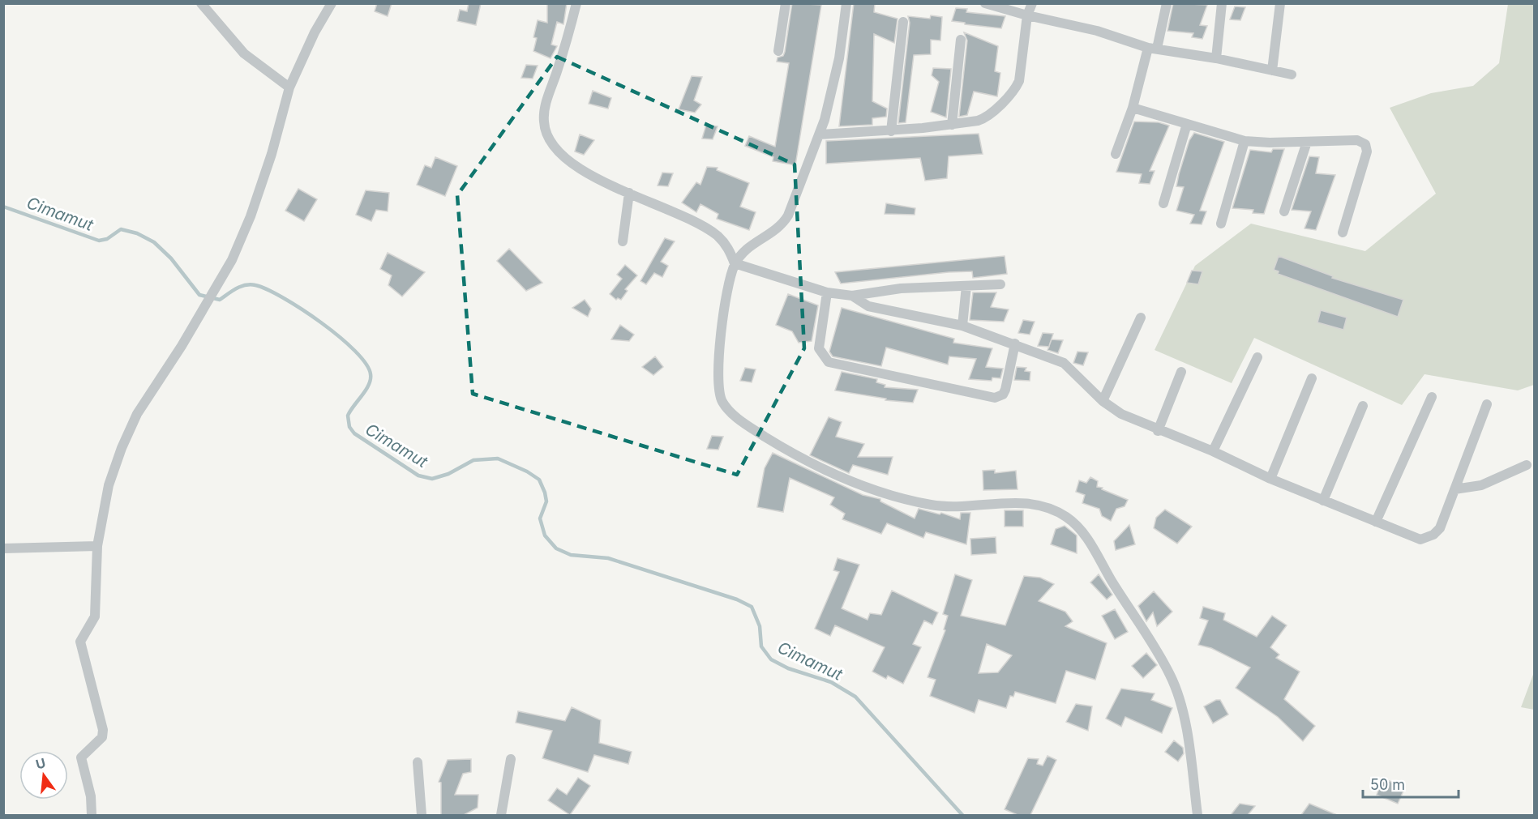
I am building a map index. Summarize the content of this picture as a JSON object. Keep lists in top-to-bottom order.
{
  "water": ["Cimamut"],
  "scale_bar": "50 m",
  "north": "top"
}
